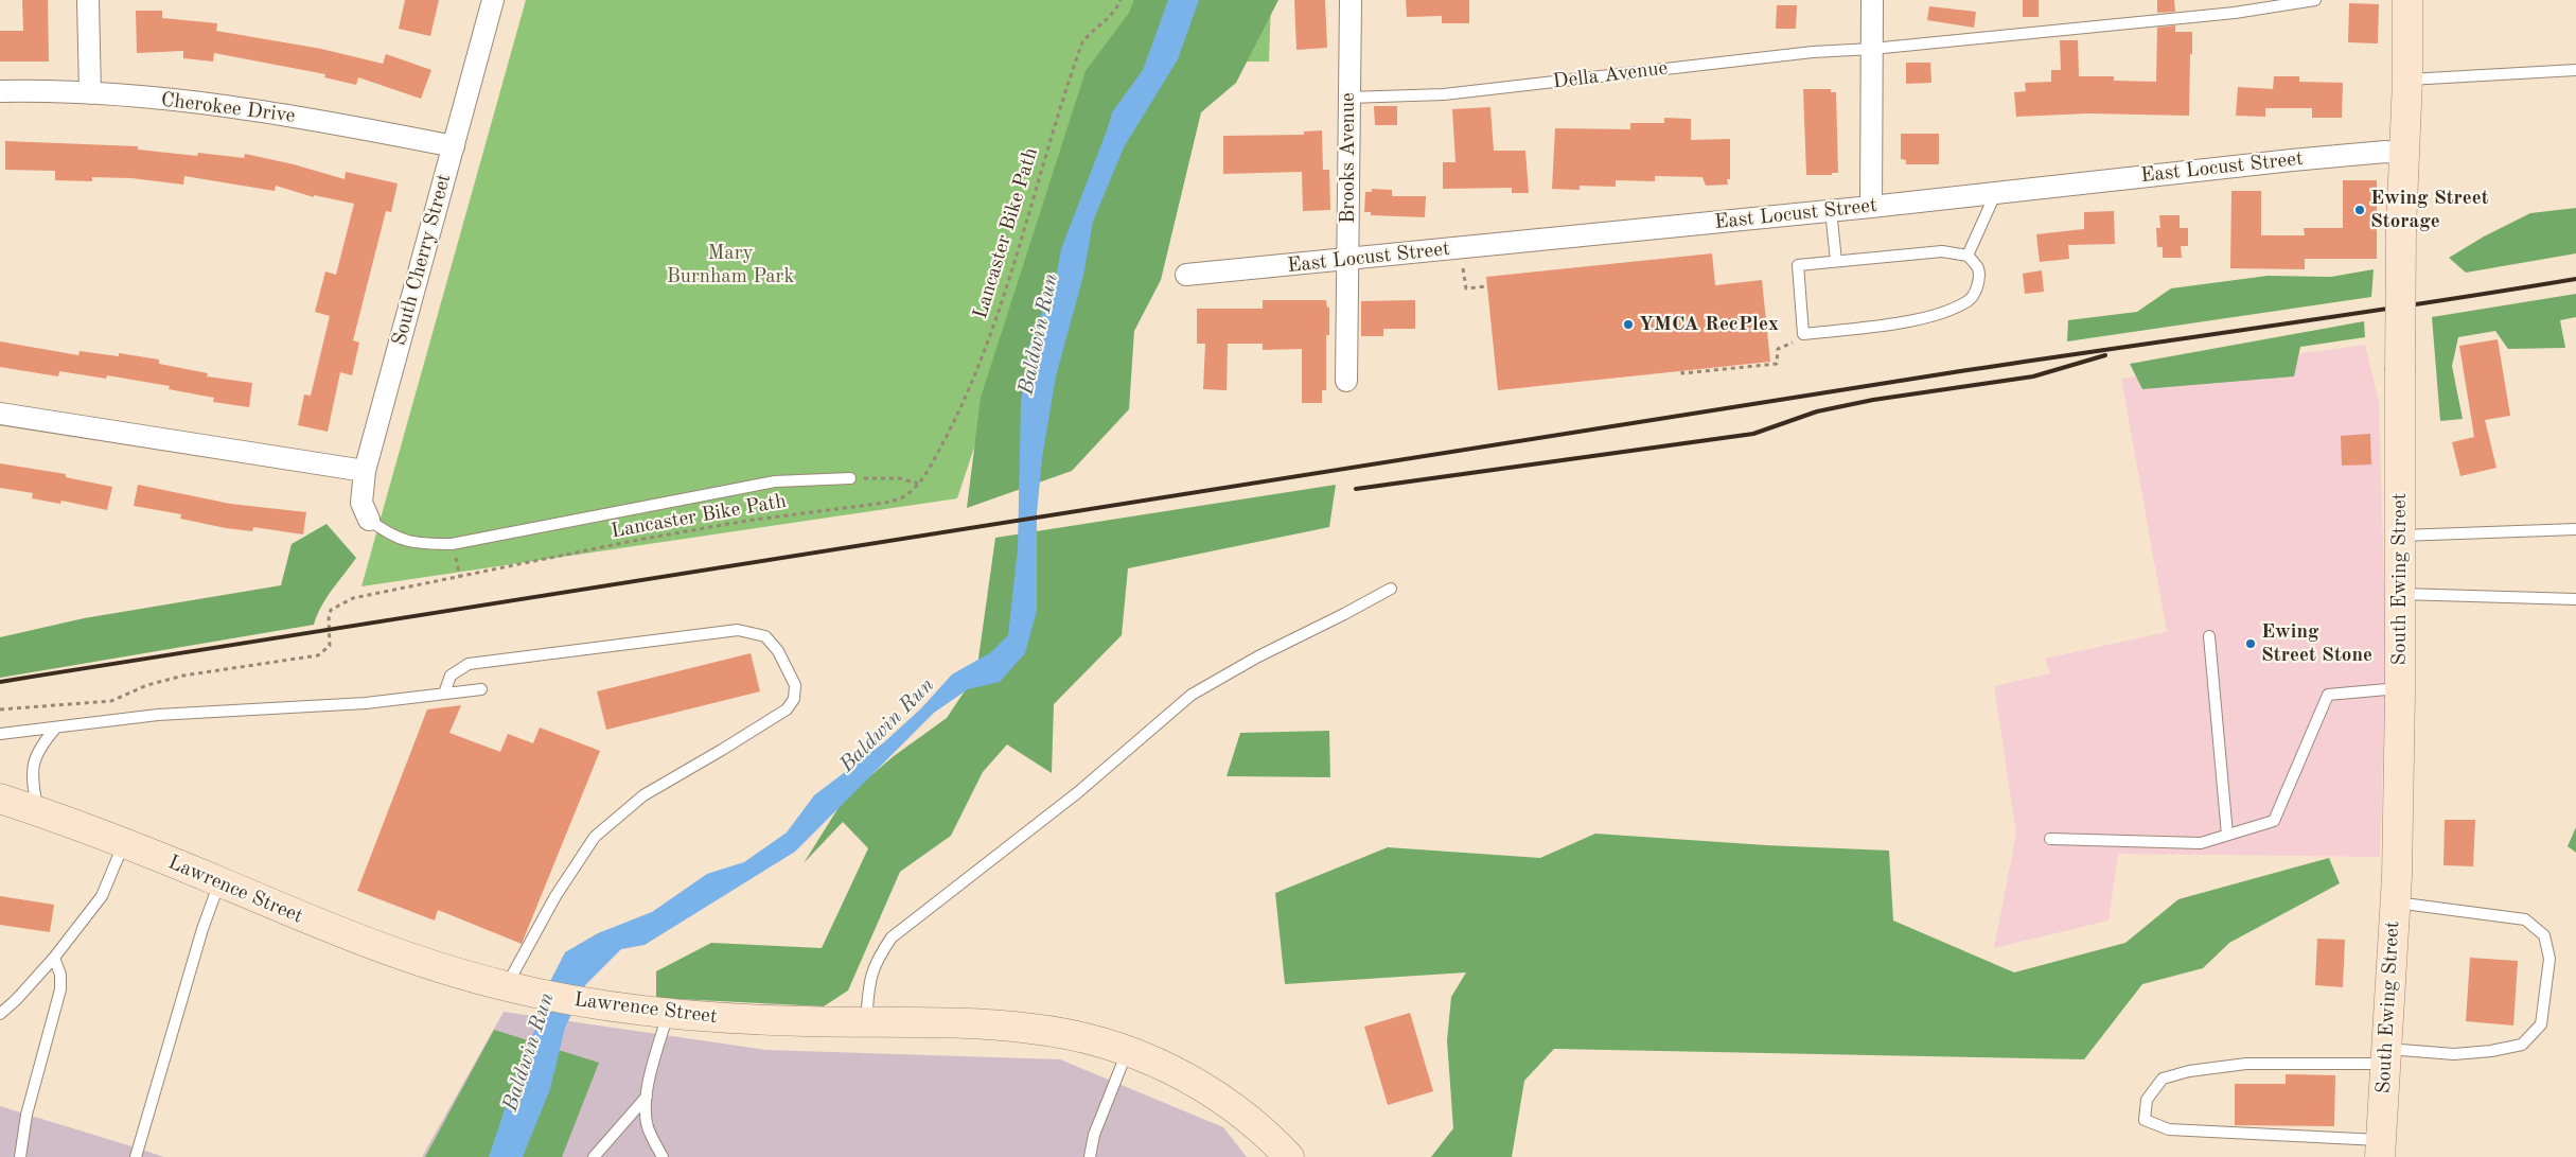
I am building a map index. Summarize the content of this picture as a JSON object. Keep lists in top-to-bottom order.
{
  "streets": {
    "street": [
      "Cherokee Drive",
      "Brooks Avenue",
      "East Locust Street",
      "South Cherry Street",
      "South Ewing Street",
      "Lawrence Street"
    ],
    "lane": ["Della Avenue"],
    "path": ["Lancaster Bike Path"]
  },
  "crossings": [
    ["Della Avenue", "Brooks Avenue"],
    ["Cherokee Drive", "South Cherry Street"],
    ["Brooks Avenue", "East Locust Street"],
    ["East Locust Street", "South Ewing Street"]
  ],
  "water": ["Baldwin Run"],
  "parks": ["Mary Burnham Park"],
  "places": ["Ewing Street Storage", "YMCA RecPlex", "Ewing Street Stone"]
}
